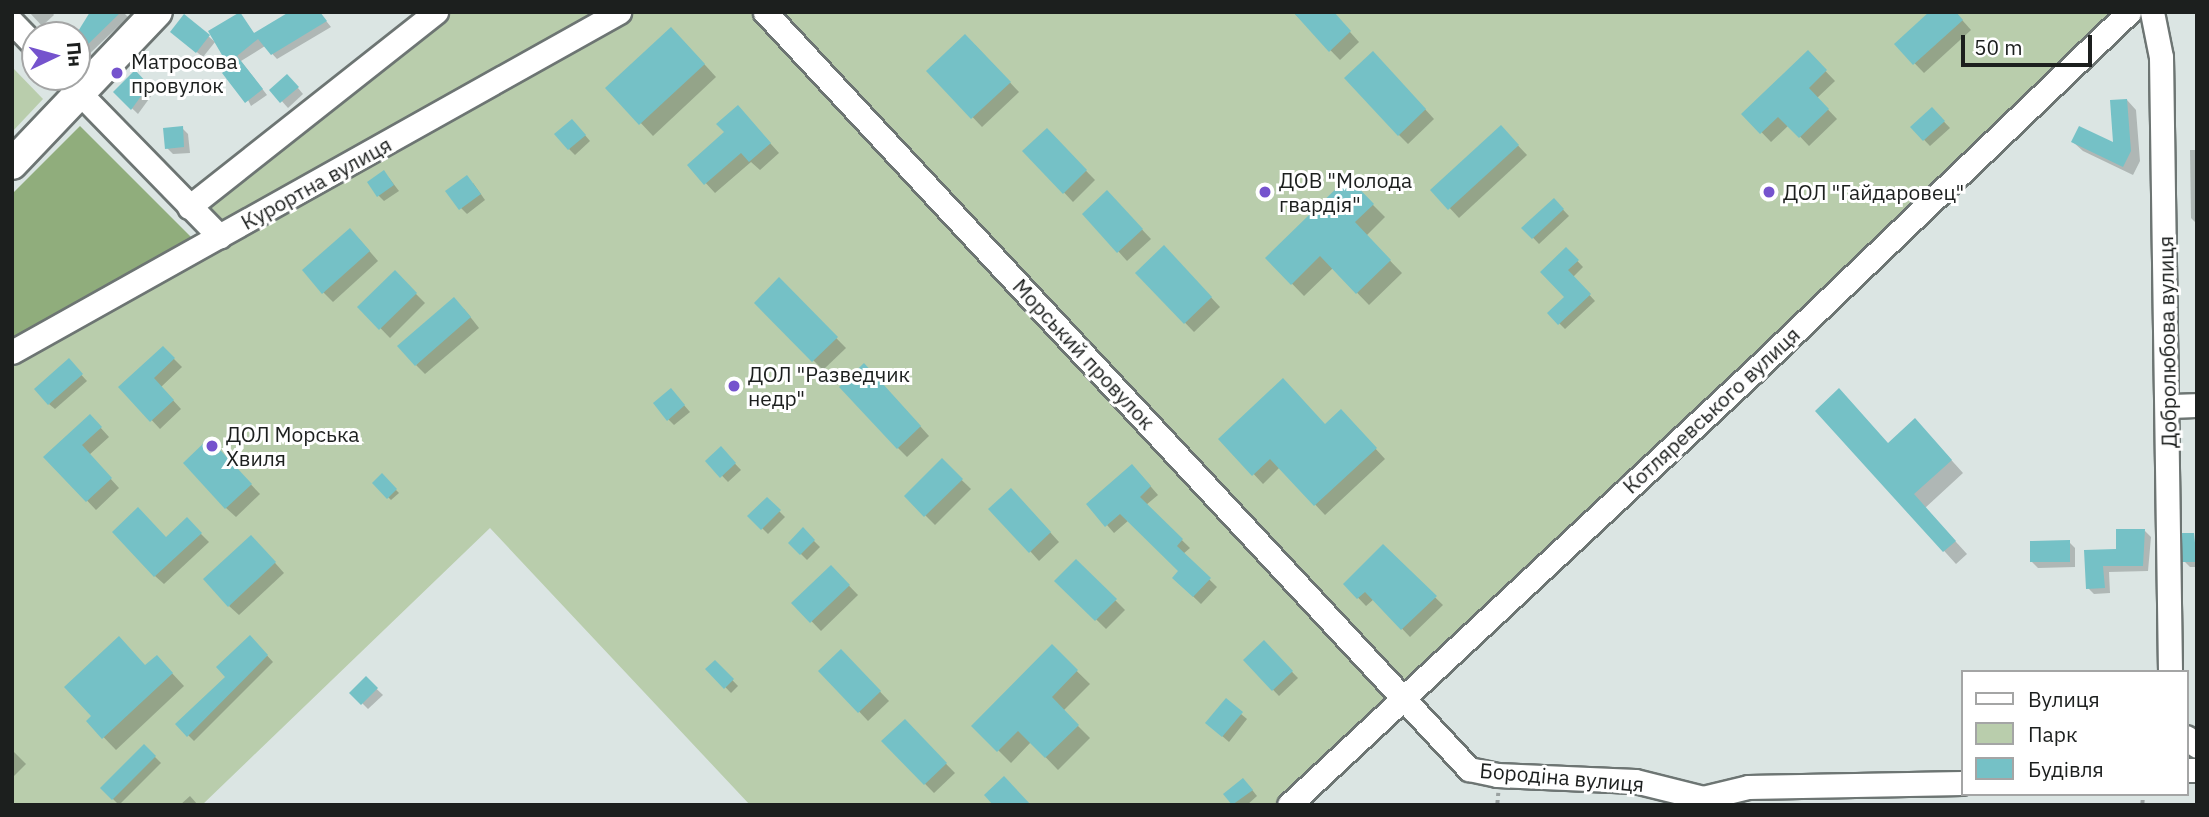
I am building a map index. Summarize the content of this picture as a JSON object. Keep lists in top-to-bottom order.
{
  "streets": {
    "street": [
      "Курортна вулиця",
      "Добролюбова вулиця",
      "Морський провулок",
      "Котляревського вулиця",
      "Бородіна вулиця"
    ]
  },
  "crossings": [
    ["Морський провулок", "Котляревського вулиця"],
    ["Морський провулок", "Бородіна вулиця"],
    ["Котляревського вулиця", "Бородіна вулиця"]
  ],
  "places": [
    "Матросова провулок",
    "ДОВ \"Молода гвардія\"",
    "ДОЛ \"Гайдаровец\"",
    "ДОЛ \"Разведчик недр\"",
    "ДОЛ Морська Хвиля"
  ],
  "legend": ["Вулиця", "Парк", "Будівля"],
  "scale_bar": "50 m",
  "north": "right"
}
